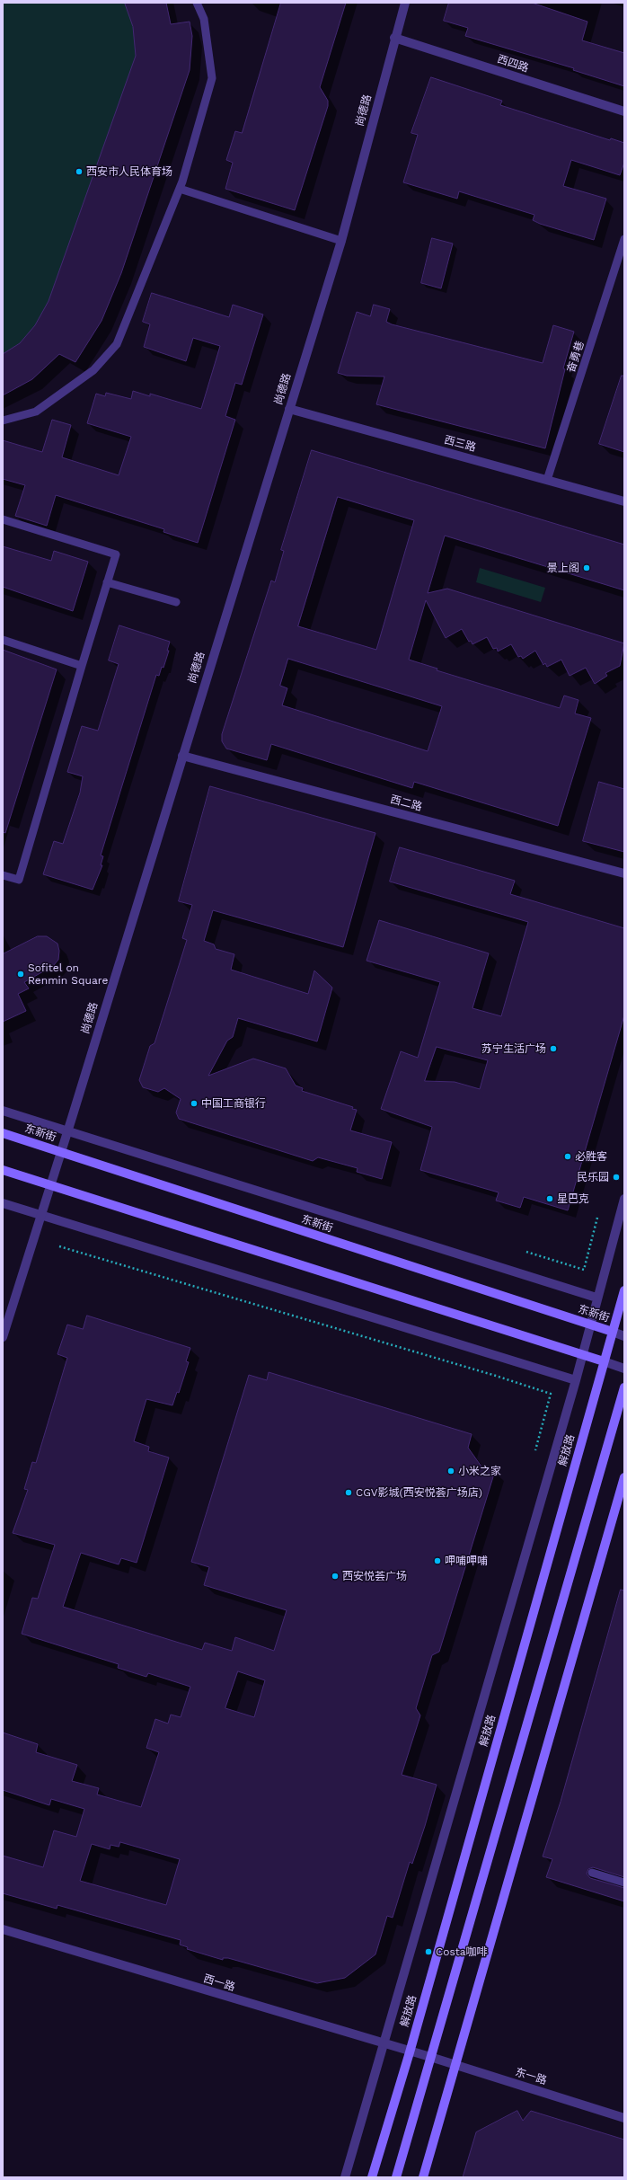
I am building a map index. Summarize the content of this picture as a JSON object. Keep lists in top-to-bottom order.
{
  "streets": {
    "main road": ["东新街", "解放路"],
    "street": [
      "西四路",
      "尚德路",
      "西三路",
      "西二路",
      "西一路",
      "东一路"
    ],
    "lane": ["奋勇巷"]
  },
  "crossings": [
    ["西四路", "尚德路"],
    ["尚德路", "西三路"],
    ["尚德路", "西二路"],
    ["尚德路", "东新街"],
    ["奋勇巷", "西三路"],
    ["东新街", "解放路"],
    ["解放路", "西一路"],
    ["西一路", "东一路"]
  ],
  "places": [
    "西安市人民体育场",
    "景上阁",
    "Sofitel on Renmin Square",
    "苏宁生活广场",
    "中国工商银行",
    "必胜客",
    "民乐园",
    "星巴克",
    "小米之家",
    "CGV影城(西安悦荟广场店)",
    "呷哺呷哺",
    "西安悦荟广场",
    "Costa咖啡"
  ]
}
